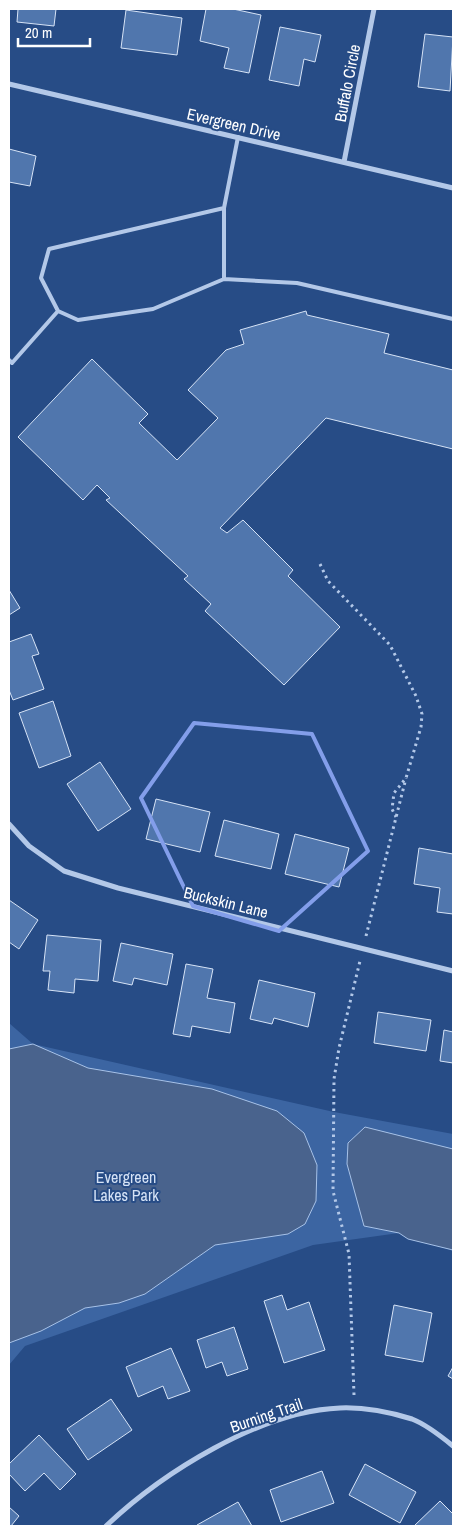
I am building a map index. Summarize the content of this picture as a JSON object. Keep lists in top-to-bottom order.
{
  "streets": {
    "street": [
      "Buffalo Circle",
      "Evergreen Drive",
      "Buckskin Lane",
      "Burning Trail"
    ]
  },
  "crossings": [
    ["Buffalo Circle", "Evergreen Drive"]
  ],
  "parks": ["Evergreen Lakes Park"],
  "scale_bar": "20 m"
}
